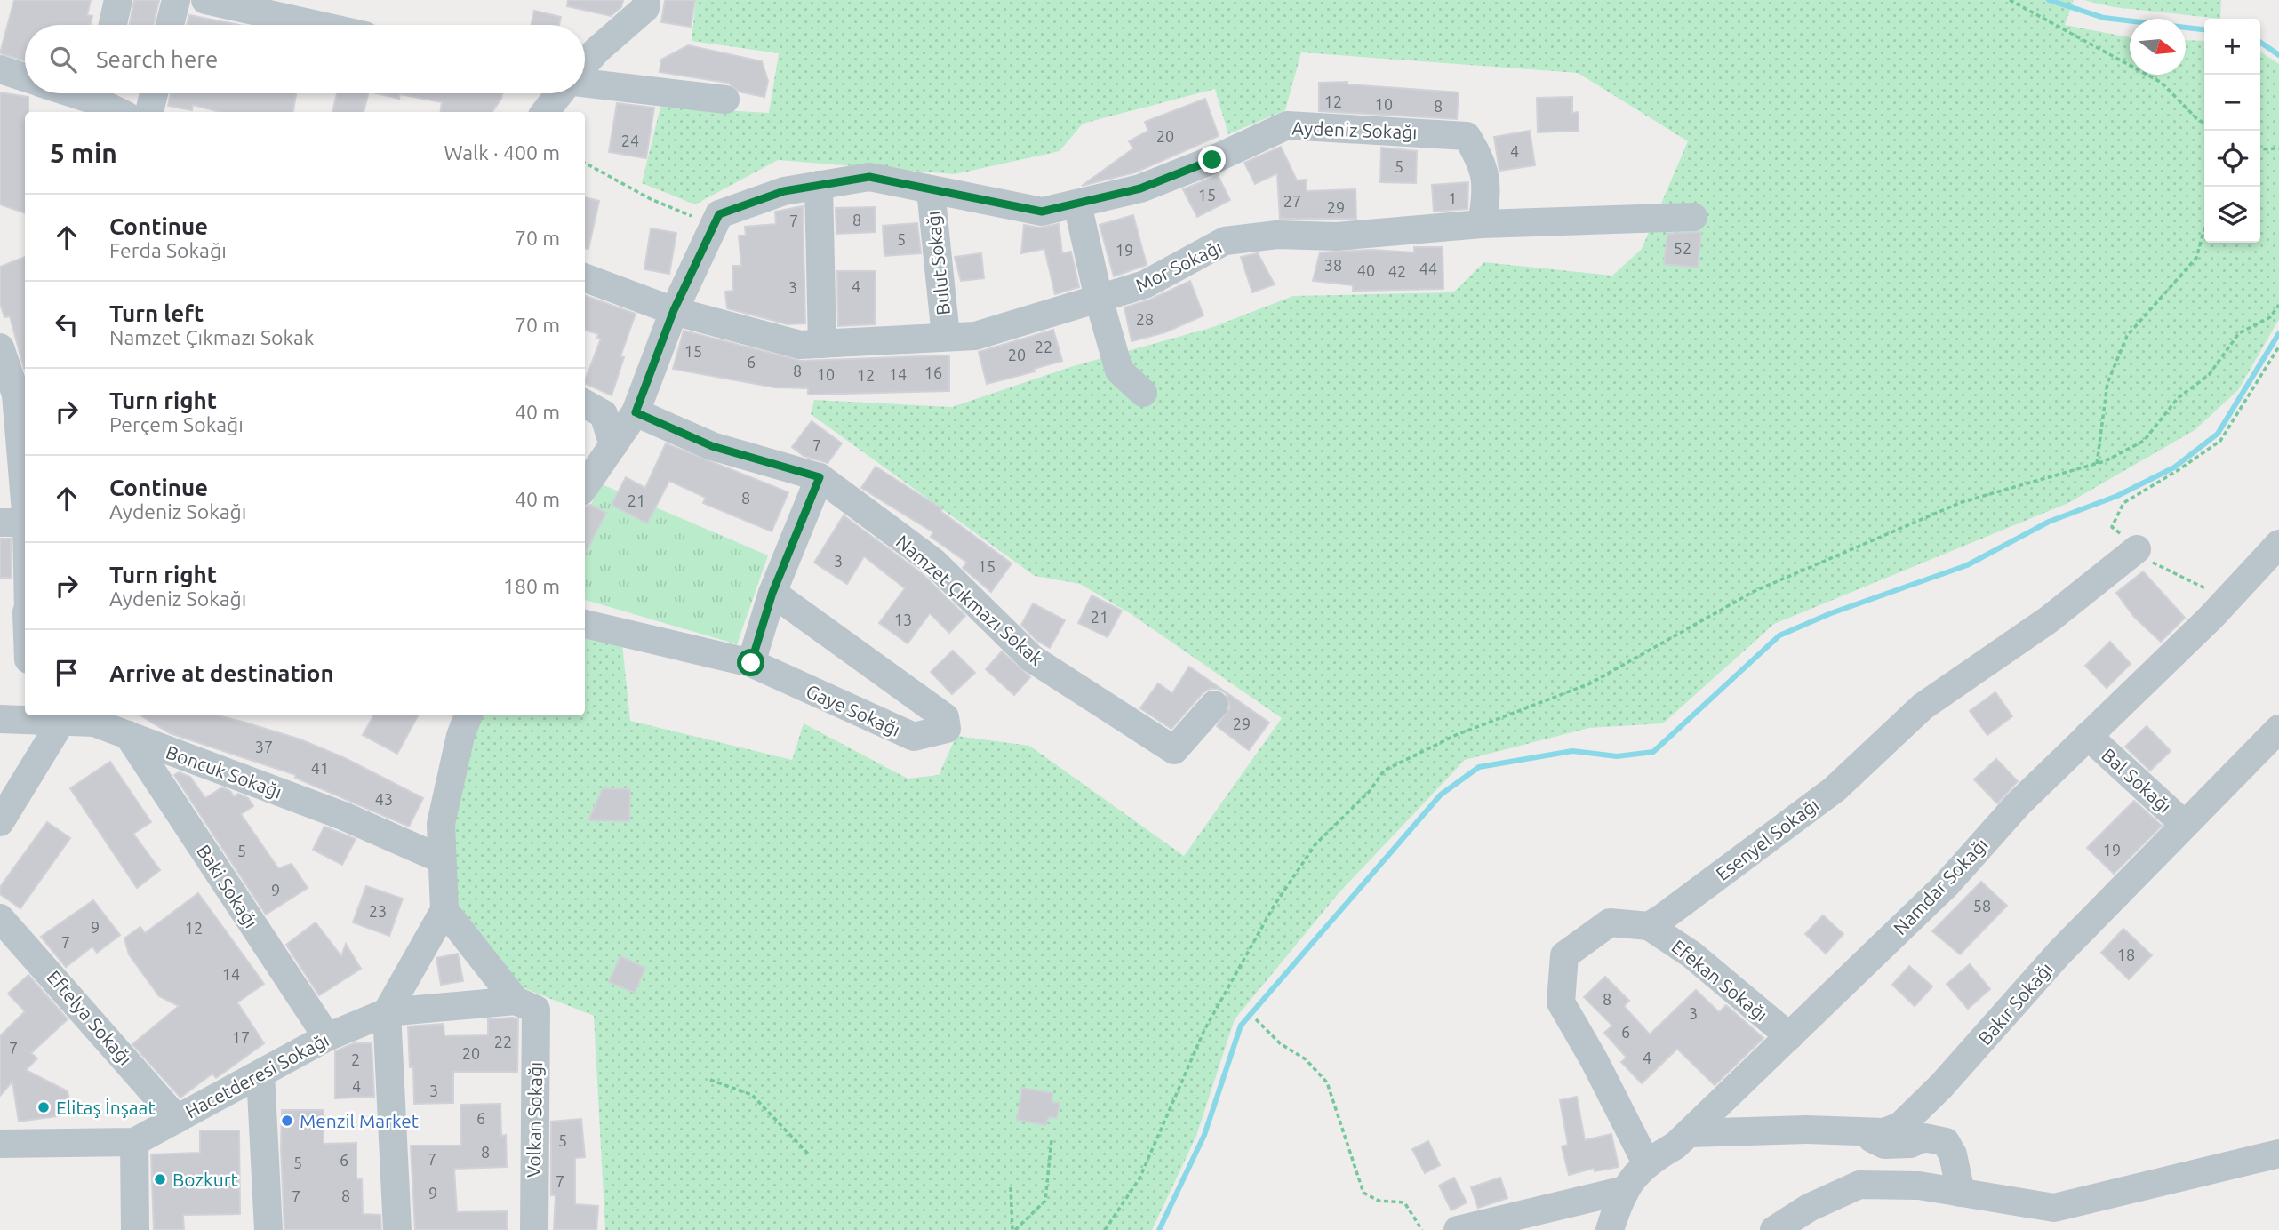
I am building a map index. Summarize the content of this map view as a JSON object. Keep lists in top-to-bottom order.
{
  "streets": {
    "street": [
      "Aydeniz Sokağı",
      "Bulut Sokağı",
      "Mor Sokağı",
      "Namzet Çıkmazı Sokak",
      "Gaye Sokağı",
      "Boncuk Sokağı",
      "Bal Sokağı",
      "Esenyel Sokağı",
      "Baki Sokağı",
      "Namdar Sokağı",
      "Efekan Sokağı",
      "Bakır Sokağı",
      "Eftelya Sokağı",
      "Hacetderesi Sokağı",
      "Volkan Sokağı"
    ]
  },
  "crossings": [
    ["Aydeniz Sokağı", "Bulut Sokağı"],
    ["Aydeniz Sokağı", "Mor Sokağı"],
    ["Aydeniz Sokağı", "Namzet Çıkmazı Sokak"],
    ["Bulut Sokağı", "Mor Sokağı"],
    ["Boncuk Sokağı", "Baki Sokağı"],
    ["Bal Sokağı", "Namdar Sokağı"],
    ["Bal Sokağı", "Bakır Sokağı"],
    ["Esenyel Sokağı", "Efekan Sokağı"],
    ["Baki Sokağı", "Hacetderesi Sokağı"],
    ["Namdar Sokağı", "Efekan Sokağı"],
    ["Namdar Sokağı", "Bakır Sokağı"],
    ["Eftelya Sokağı", "Hacetderesi Sokağı"],
    ["Hacetderesi Sokağı", "Volkan Sokağı"]
  ],
  "places": ["Elitaş İnşaat", "Menzil Market", "Bozkurt"],
  "house_numbers": [
    "12",
    "10",
    "8",
    "20",
    "24",
    "4",
    "5",
    "15",
    "1",
    "27",
    "29",
    "8",
    "7",
    "5",
    "52",
    "19",
    "38",
    "44",
    "40",
    "42",
    "4",
    "3",
    "28",
    "22",
    "15",
    "20",
    "6",
    "8",
    "16",
    "10",
    "14",
    "12",
    "7",
    "8",
    "21",
    "3",
    "15",
    "21",
    "13",
    "29",
    "37",
    "41",
    "43",
    "19",
    "5",
    "9",
    "58",
    "23",
    "9",
    "12",
    "7",
    "18",
    "14",
    "8",
    "3",
    "6",
    "17",
    "22",
    "7",
    "20",
    "4",
    "2",
    "4",
    "3",
    "6",
    "5",
    "8",
    "7",
    "6",
    "5",
    "7",
    "9",
    "8",
    "7"
  ],
  "north": "right",
  "page": {
    "map_buttons": ["+", "−"],
    "search": "Search here",
    "heading": ["5 min", "Walk · 400 m"],
    "list": [
      ["Continue", "Ferda Sokağı", "70 m"],
      ["Turn left", "Namzet Çıkmazı Sokak", "70 m"],
      ["Turn right", "Perçem Sokağı", "40 m"],
      ["Continue", "Aydeniz Sokağı", "40 m"],
      ["Turn right", "Aydeniz Sokağı", "180 m"],
      "Arrive at destination"
    ]
  }
}
